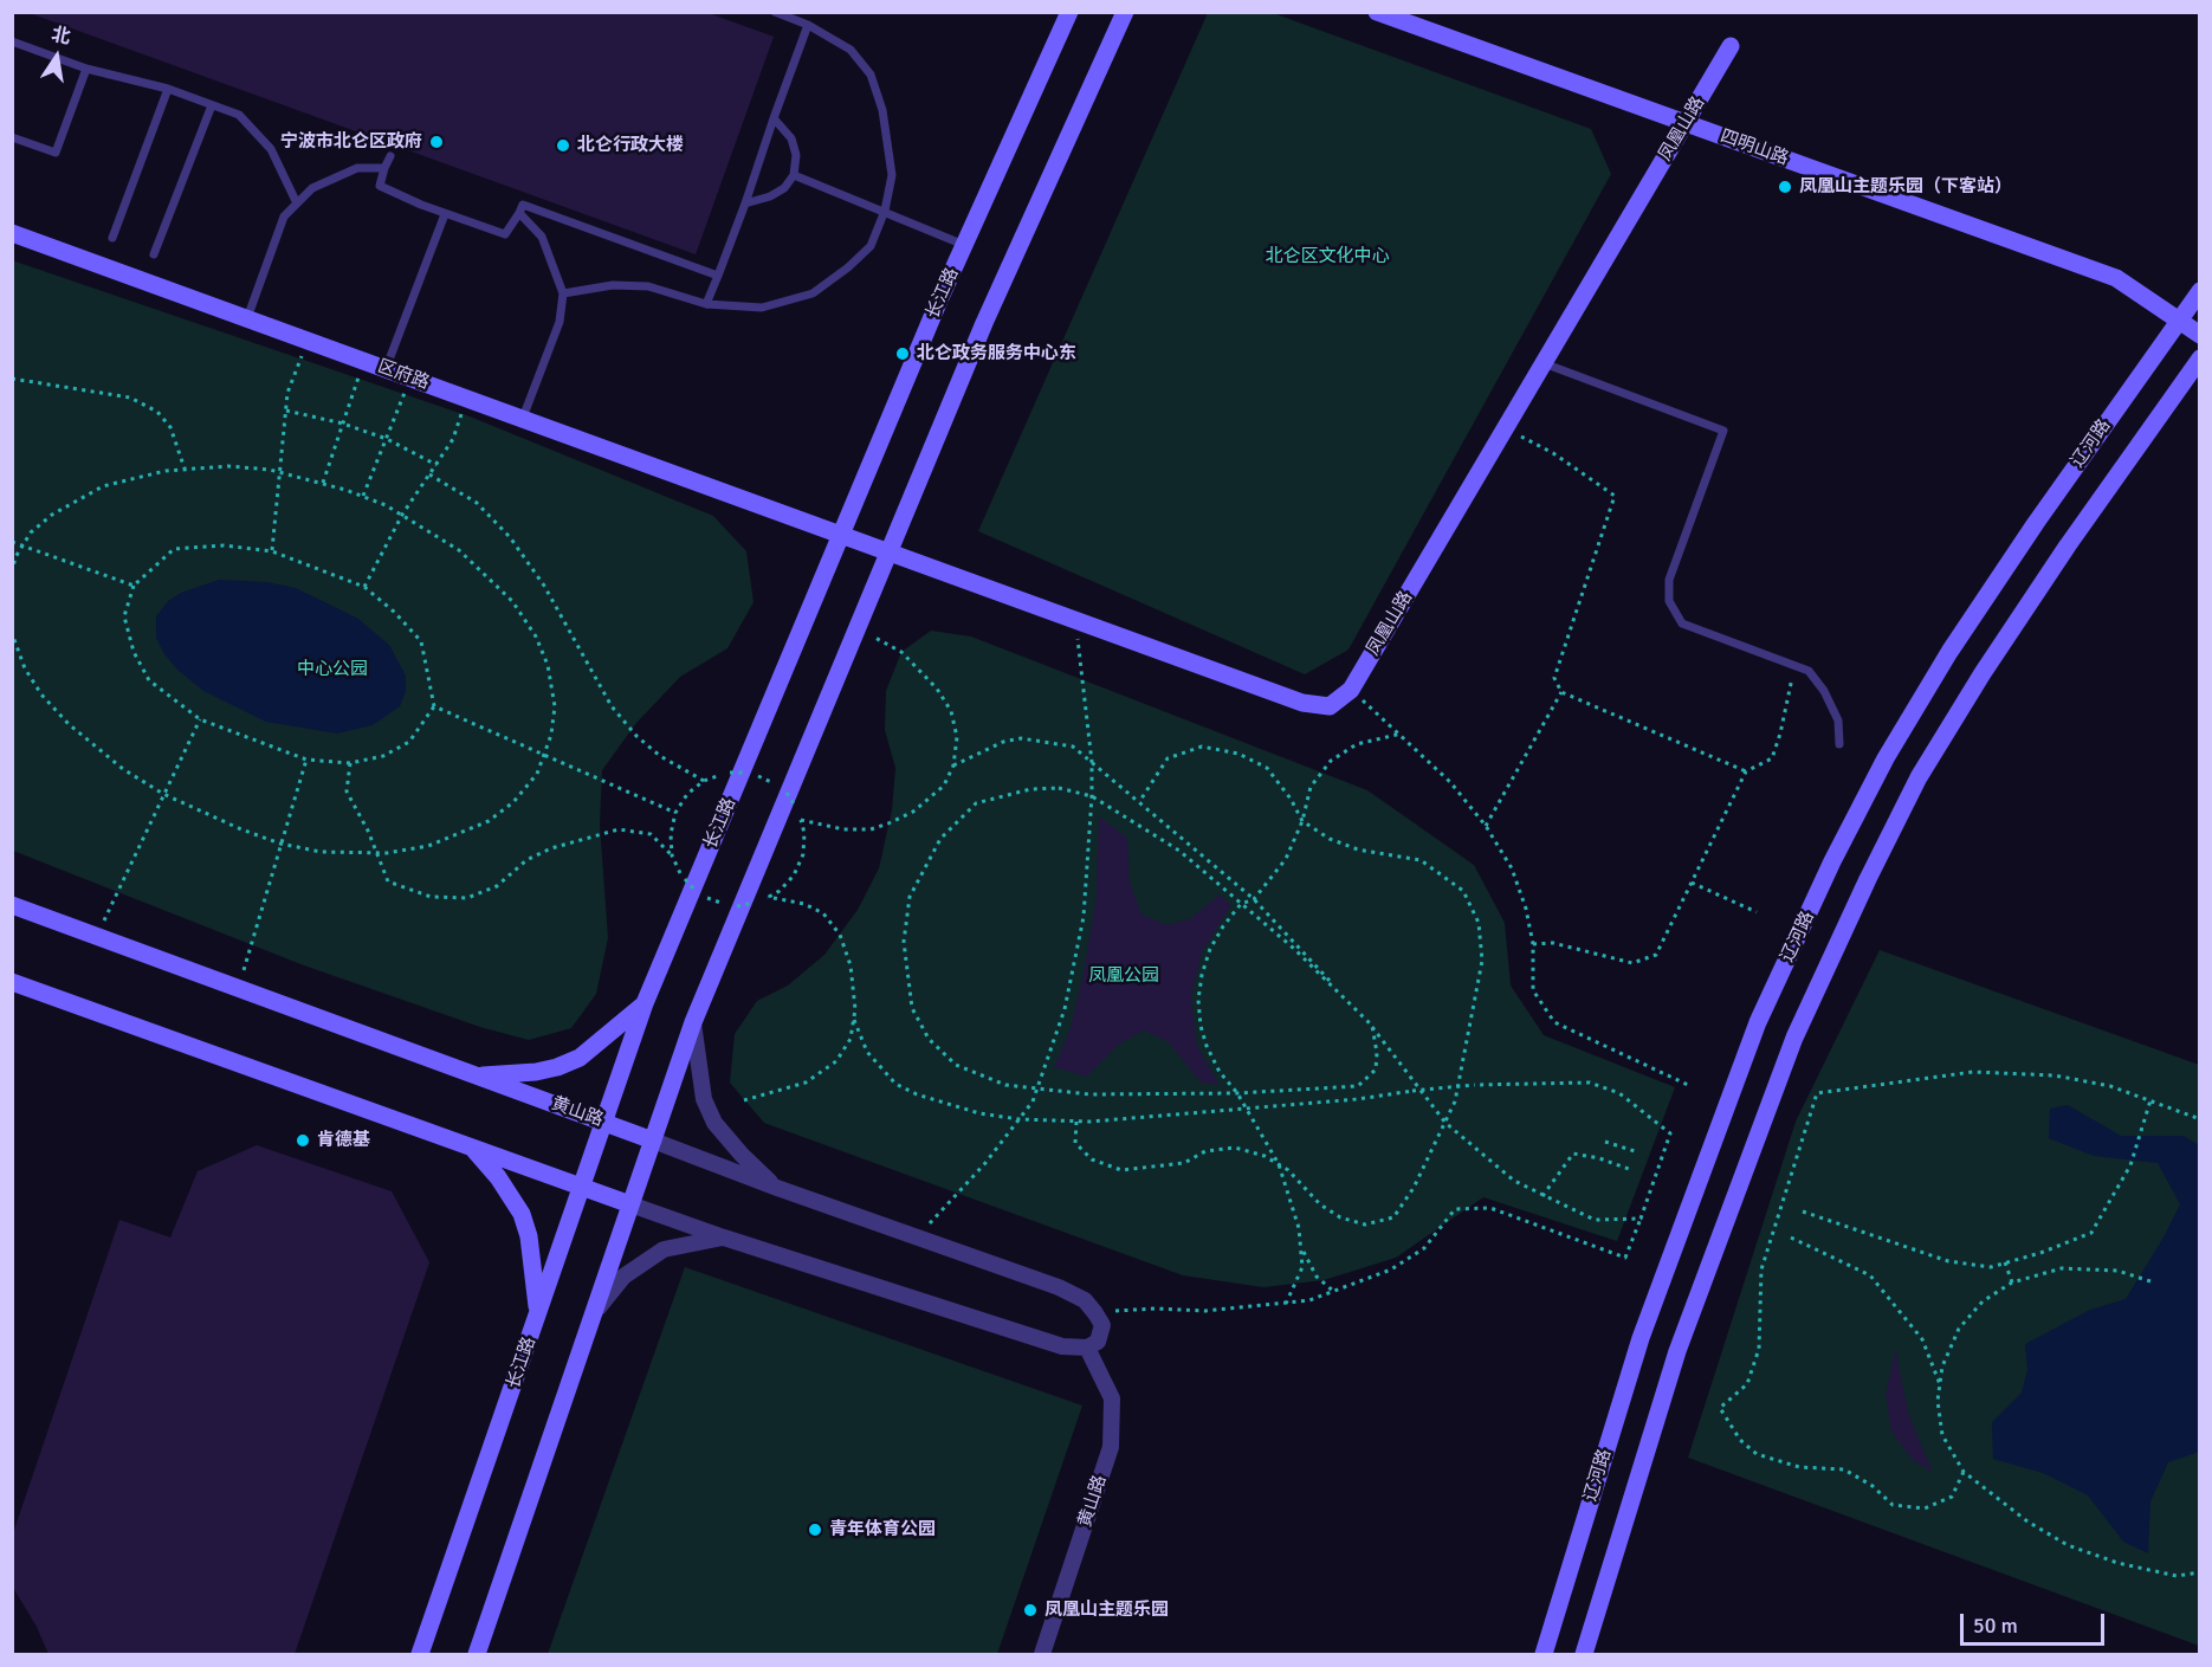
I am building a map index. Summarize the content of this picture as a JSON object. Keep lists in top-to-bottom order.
{
  "streets": {
    "main road": [
      "凤凰山路",
      "四明山路",
      "长江路",
      "区府路",
      "辽河路",
      "黄山路"
    ]
  },
  "crossings": [
    ["凤凰山路", "四明山路"],
    ["四明山路", "辽河路"],
    ["长江路", "区府路"],
    ["长江路", "黄山路"]
  ],
  "parks": ["北仑区文化中心", "中心公园", "凤凰公园"],
  "places": [
    "宁波市北仑区政府",
    "北仑行政大楼",
    "凤凰山主题乐园（下客站）",
    "北仑政务服务中心东",
    "肯德基",
    "青年体育公园",
    "凤凰山主题乐园"
  ],
  "scale_bar": "50 m",
  "north": "top"
}
